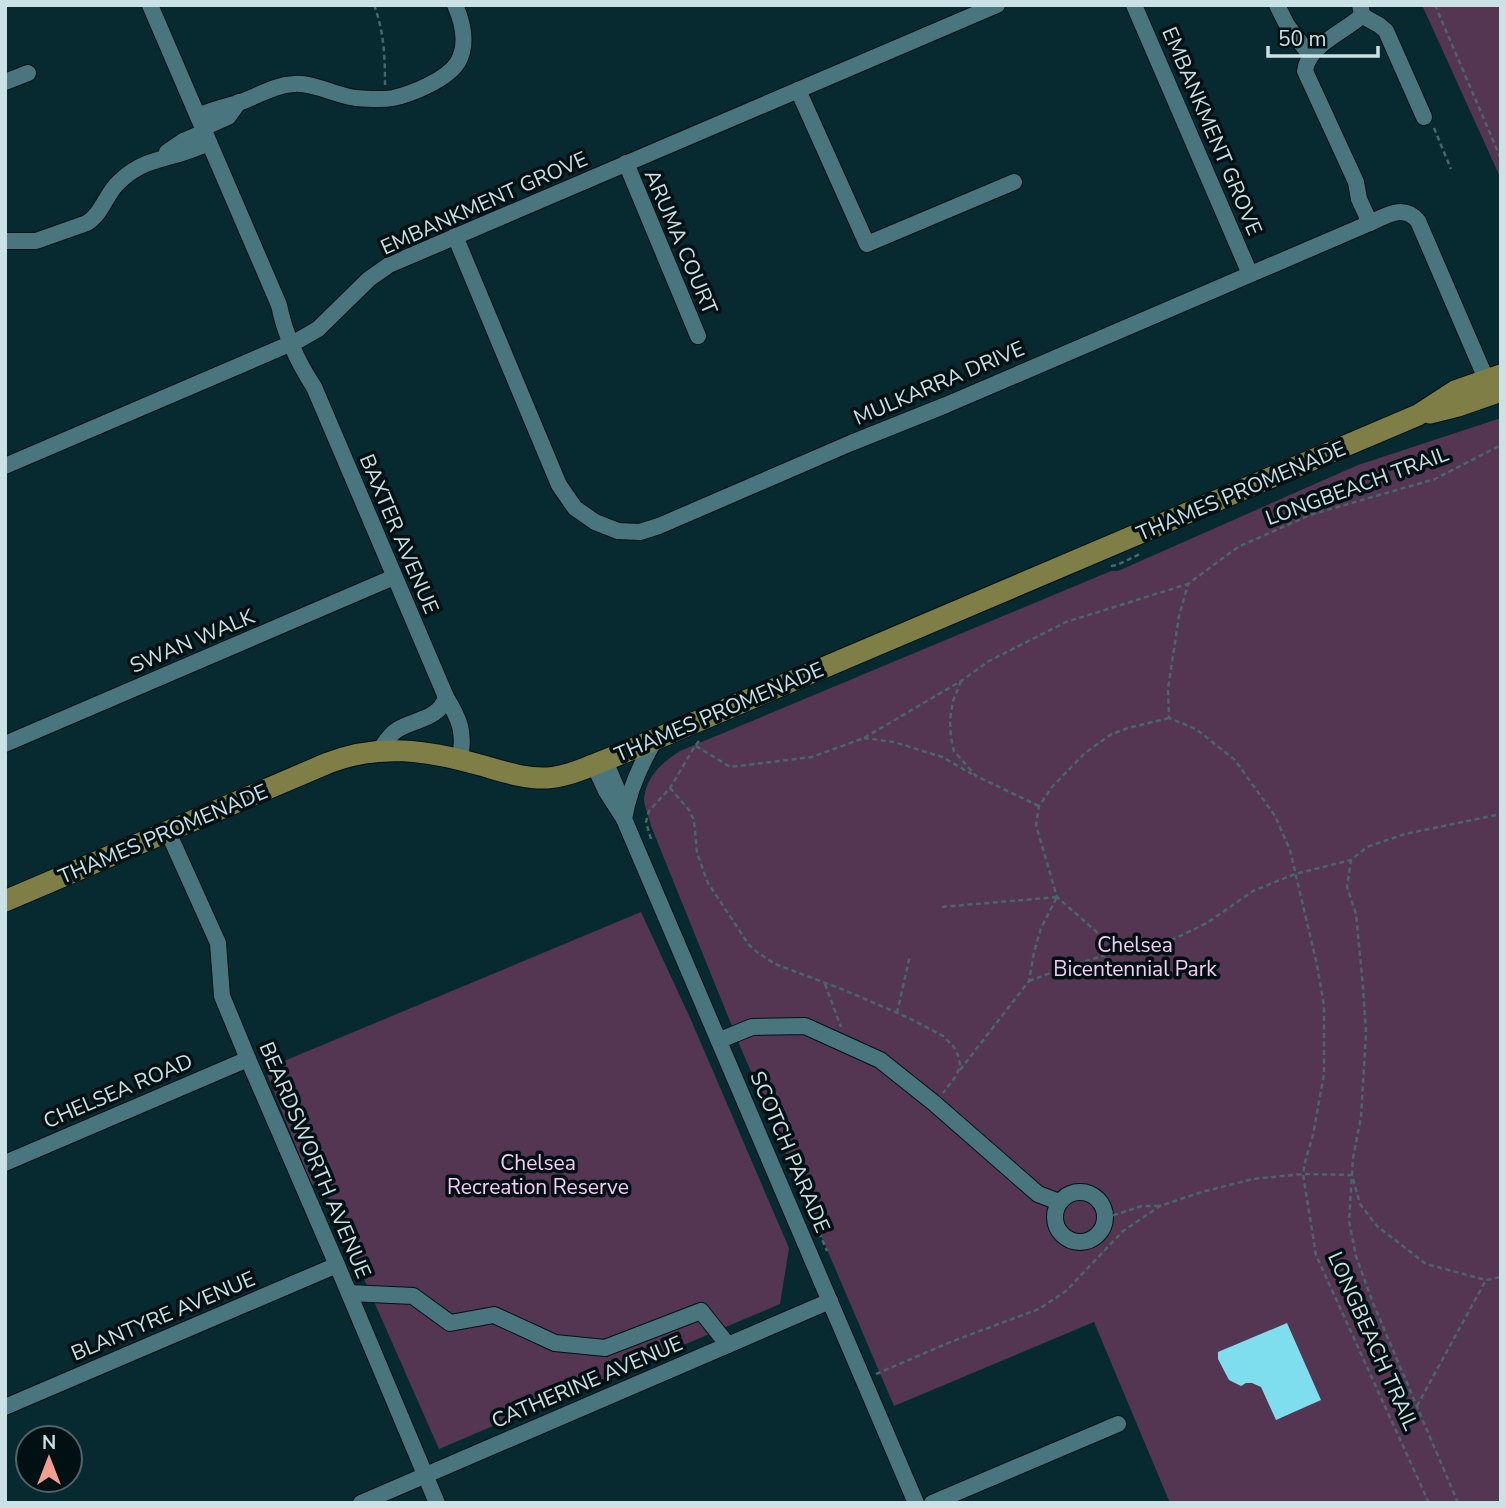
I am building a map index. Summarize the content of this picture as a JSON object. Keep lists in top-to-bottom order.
{
  "streets": {
    "main road": ["THAMES PROMENADE"],
    "street": [
      "EMBANKMENT GROVE",
      "ARUMA COURT",
      "MULKARRA DRIVE",
      "BAXTER AVENUE",
      "SWAN WALK",
      "CHELSEA ROAD",
      "SCOTCH PARADE",
      "BEARDSWORTH AVENUE",
      "BLANTYRE AVENUE",
      "CATHERINE AVENUE"
    ],
    "path": ["LONGBEACH TRAIL"]
  },
  "crossings": [
    ["EMBANKMENT GROVE", "ARUMA COURT"],
    ["EMBANKMENT GROVE", "MULKARRA DRIVE"],
    ["EMBANKMENT GROVE", "BAXTER AVENUE"],
    ["MULKARRA DRIVE", "THAMES PROMENADE"],
    ["THAMES PROMENADE", "BAXTER AVENUE"],
    ["THAMES PROMENADE", "SCOTCH PARADE"],
    ["THAMES PROMENADE", "BEARDSWORTH AVENUE"],
    ["BAXTER AVENUE", "SWAN WALK"],
    ["CHELSEA ROAD", "BEARDSWORTH AVENUE"],
    ["SCOTCH PARADE", "CATHERINE AVENUE"],
    ["BEARDSWORTH AVENUE", "BLANTYRE AVENUE"],
    ["BEARDSWORTH AVENUE", "CATHERINE AVENUE"]
  ],
  "parks": ["Chelsea Bicentennial Park", "Chelsea Recreation Reserve"],
  "scale_bar": "50 m",
  "north": "top"
}
